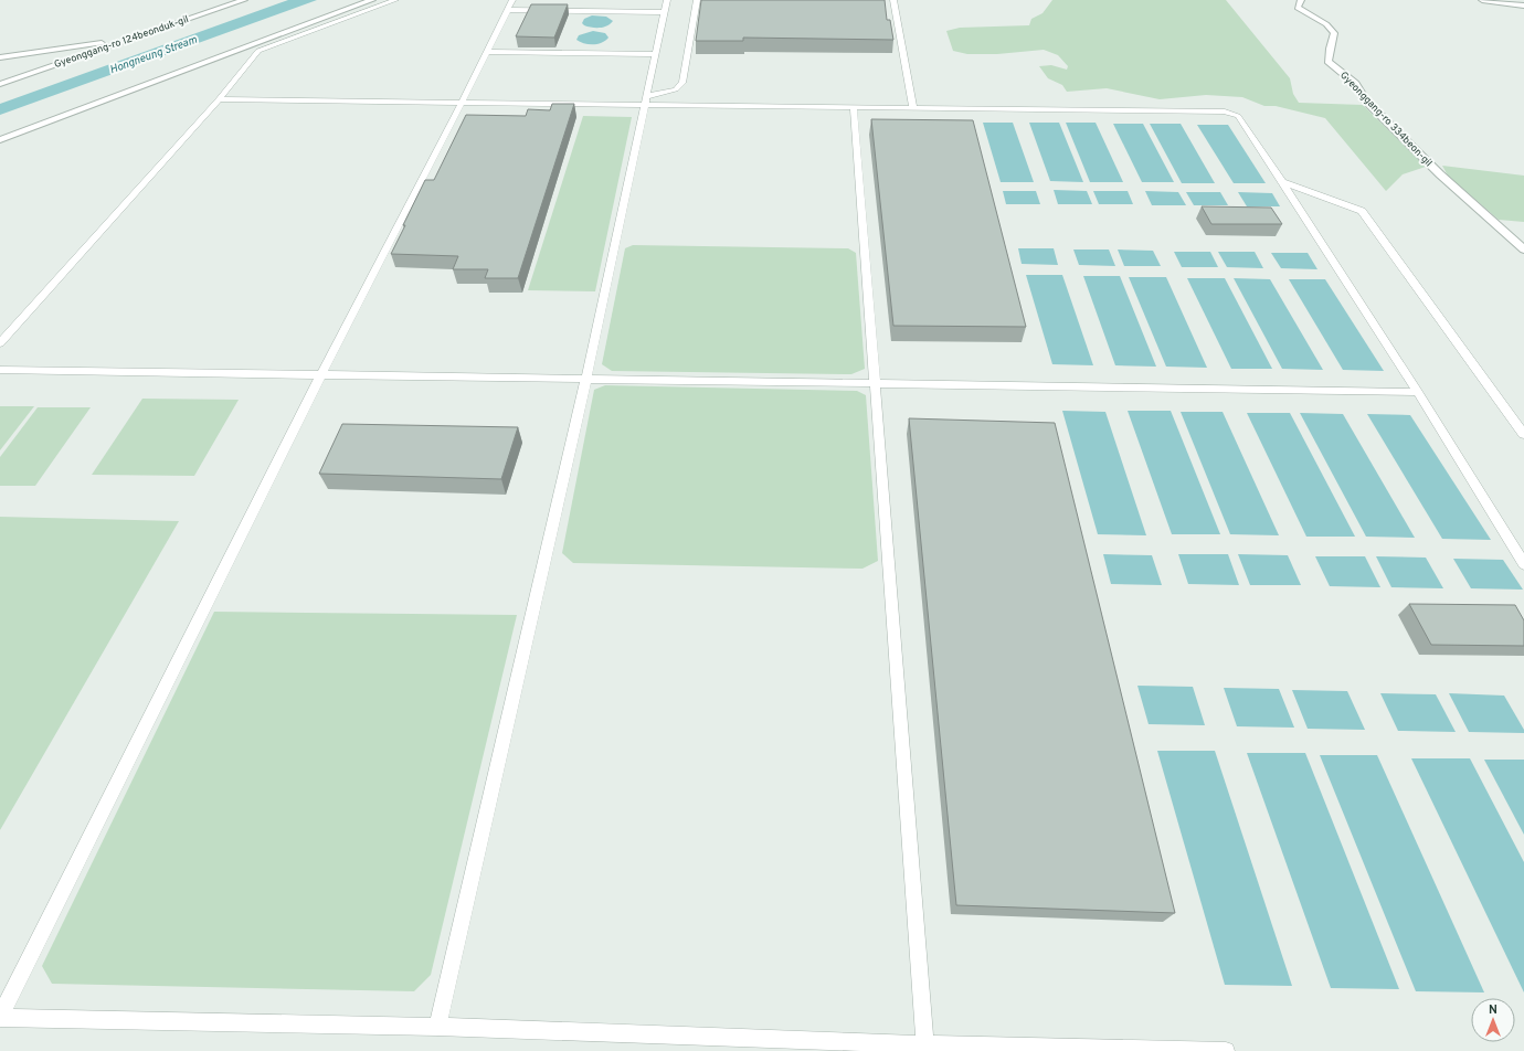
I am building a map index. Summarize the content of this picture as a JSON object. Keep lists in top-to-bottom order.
{
  "streets": {
    "street": ["Gyeonggang-ro 124beonduk-gil", "Gyeonggang-ro 334beon-gil"]
  },
  "water": ["Hongneung Stream"],
  "north": "top"
}
